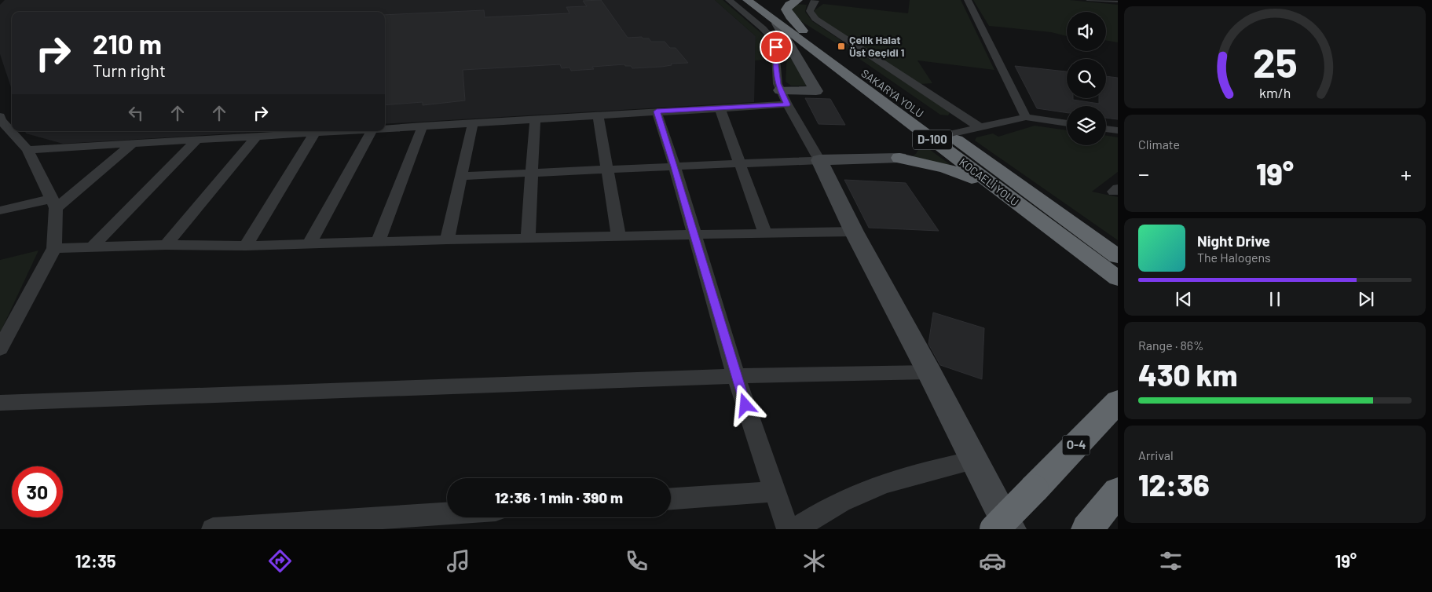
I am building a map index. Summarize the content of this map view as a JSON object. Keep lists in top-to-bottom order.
{
  "streets": {
    "highway": [
      "SAKARYA YOLU",
      "D-100",
      "KOCAELİ YOLU",
      "O-4"
    ]
  },
  "places": {
    "transit": ["Çelik Halat Üst Geçidi 1"]
  },
  "page": {
    "turn": ["210 m", "Turn right"],
    "tile": [
      "Climate",
      ["Range · 86%", "430 km"],
      ["Arrival", "12:36"]
    ],
    "heat": ["−", "19°", "+"],
    "song": ["Night Drive", "The Halogens"],
    "limit": "30",
    "trip": "12:36 · 1 min · 390 m",
    "tabs": ["12:35", "19°"],
    "gauge": ["25", "km/h"]
  }
}
